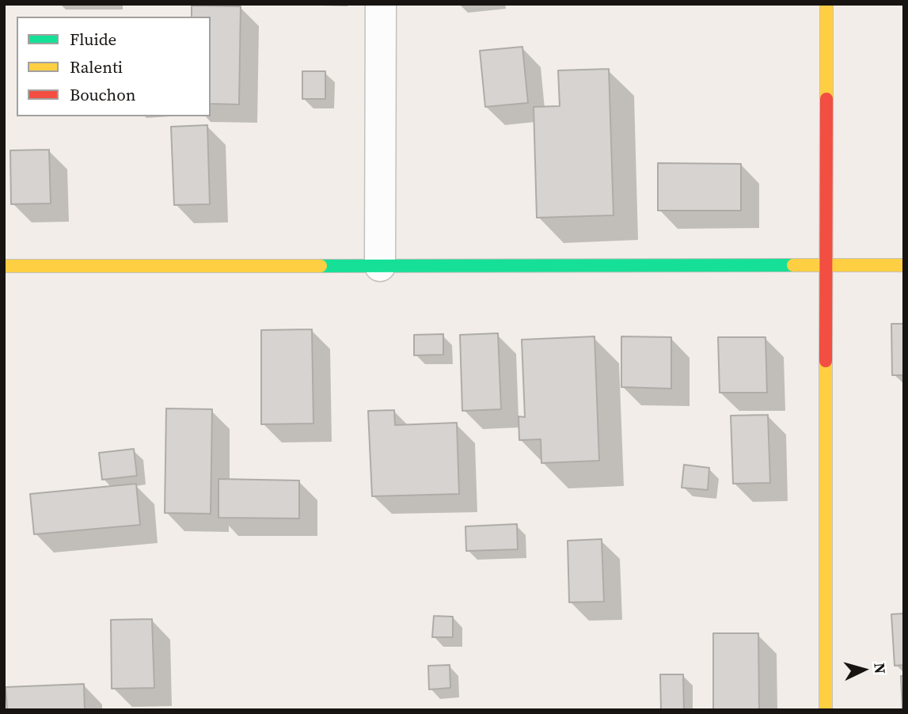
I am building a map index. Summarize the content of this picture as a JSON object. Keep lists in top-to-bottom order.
{
  "legend": ["Fluide", "Ralenti", "Bouchon"],
  "north": "right"
}
